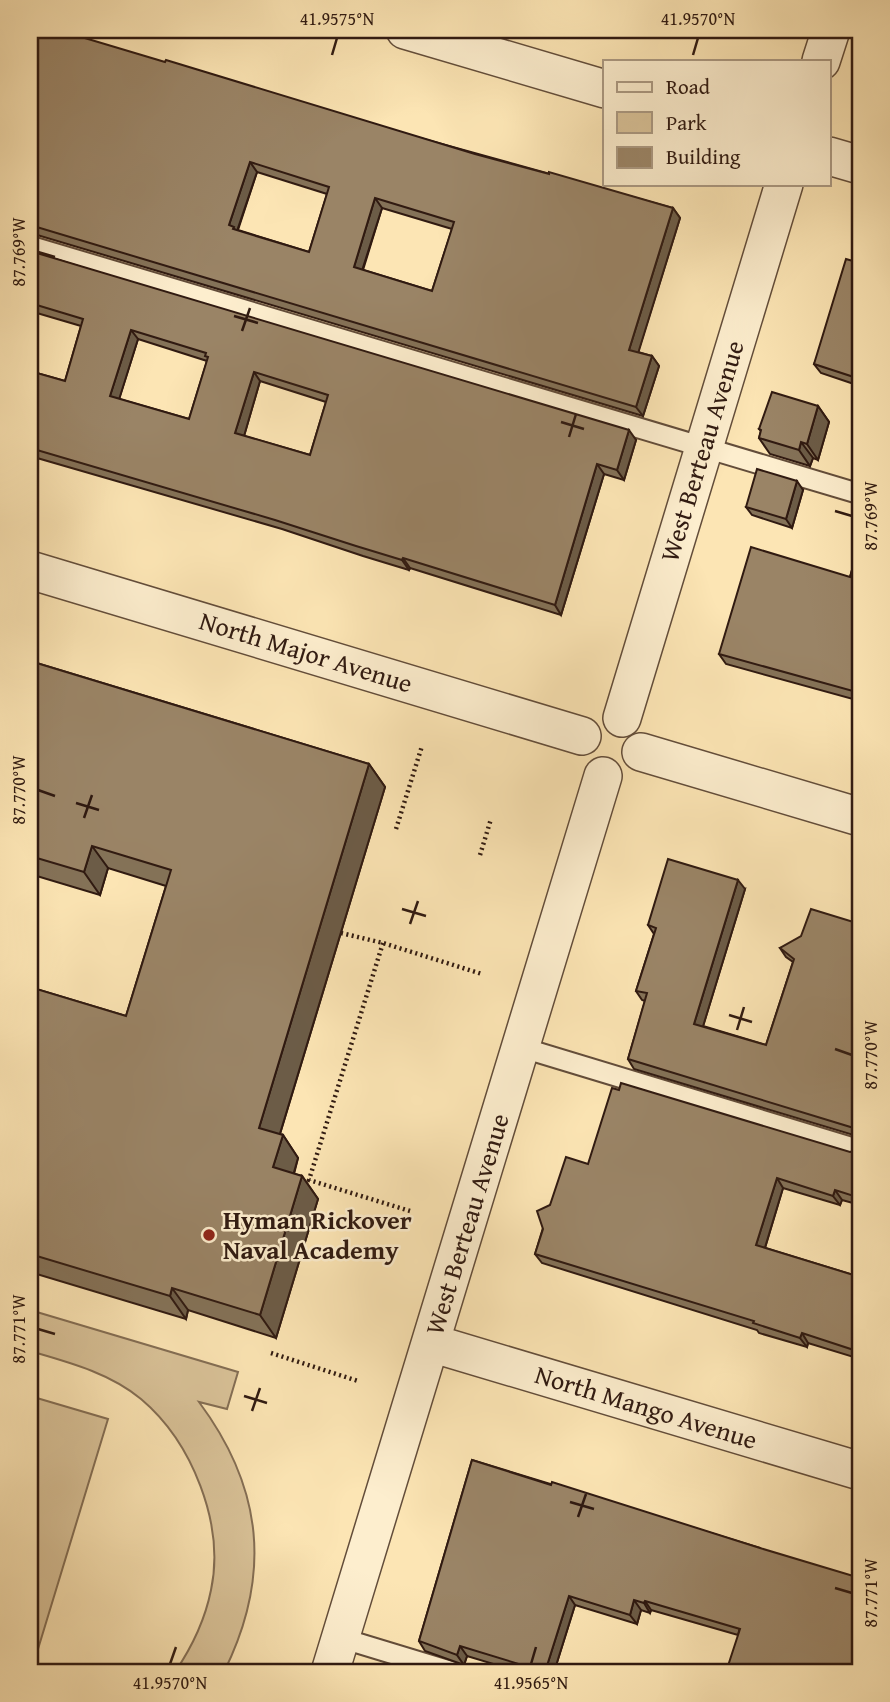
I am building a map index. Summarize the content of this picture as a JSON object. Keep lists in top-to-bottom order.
{
  "streets": {
    "street": ["West Berteau Avenue", "North Major Avenue", "North Mango Avenue"]
  },
  "crossings": [
    ["West Berteau Avenue", "North Major Avenue"],
    ["West Berteau Avenue", "North Mango Avenue"]
  ],
  "places": ["Hyman Rickover Naval Academy"],
  "legend": ["Road", "Park", "Building"],
  "coordinates": [
    "41.9575°N",
    "41.9570°N",
    "87.769°W",
    "87.770°W",
    "87.771°W",
    "41.9565°N"
  ]
}
